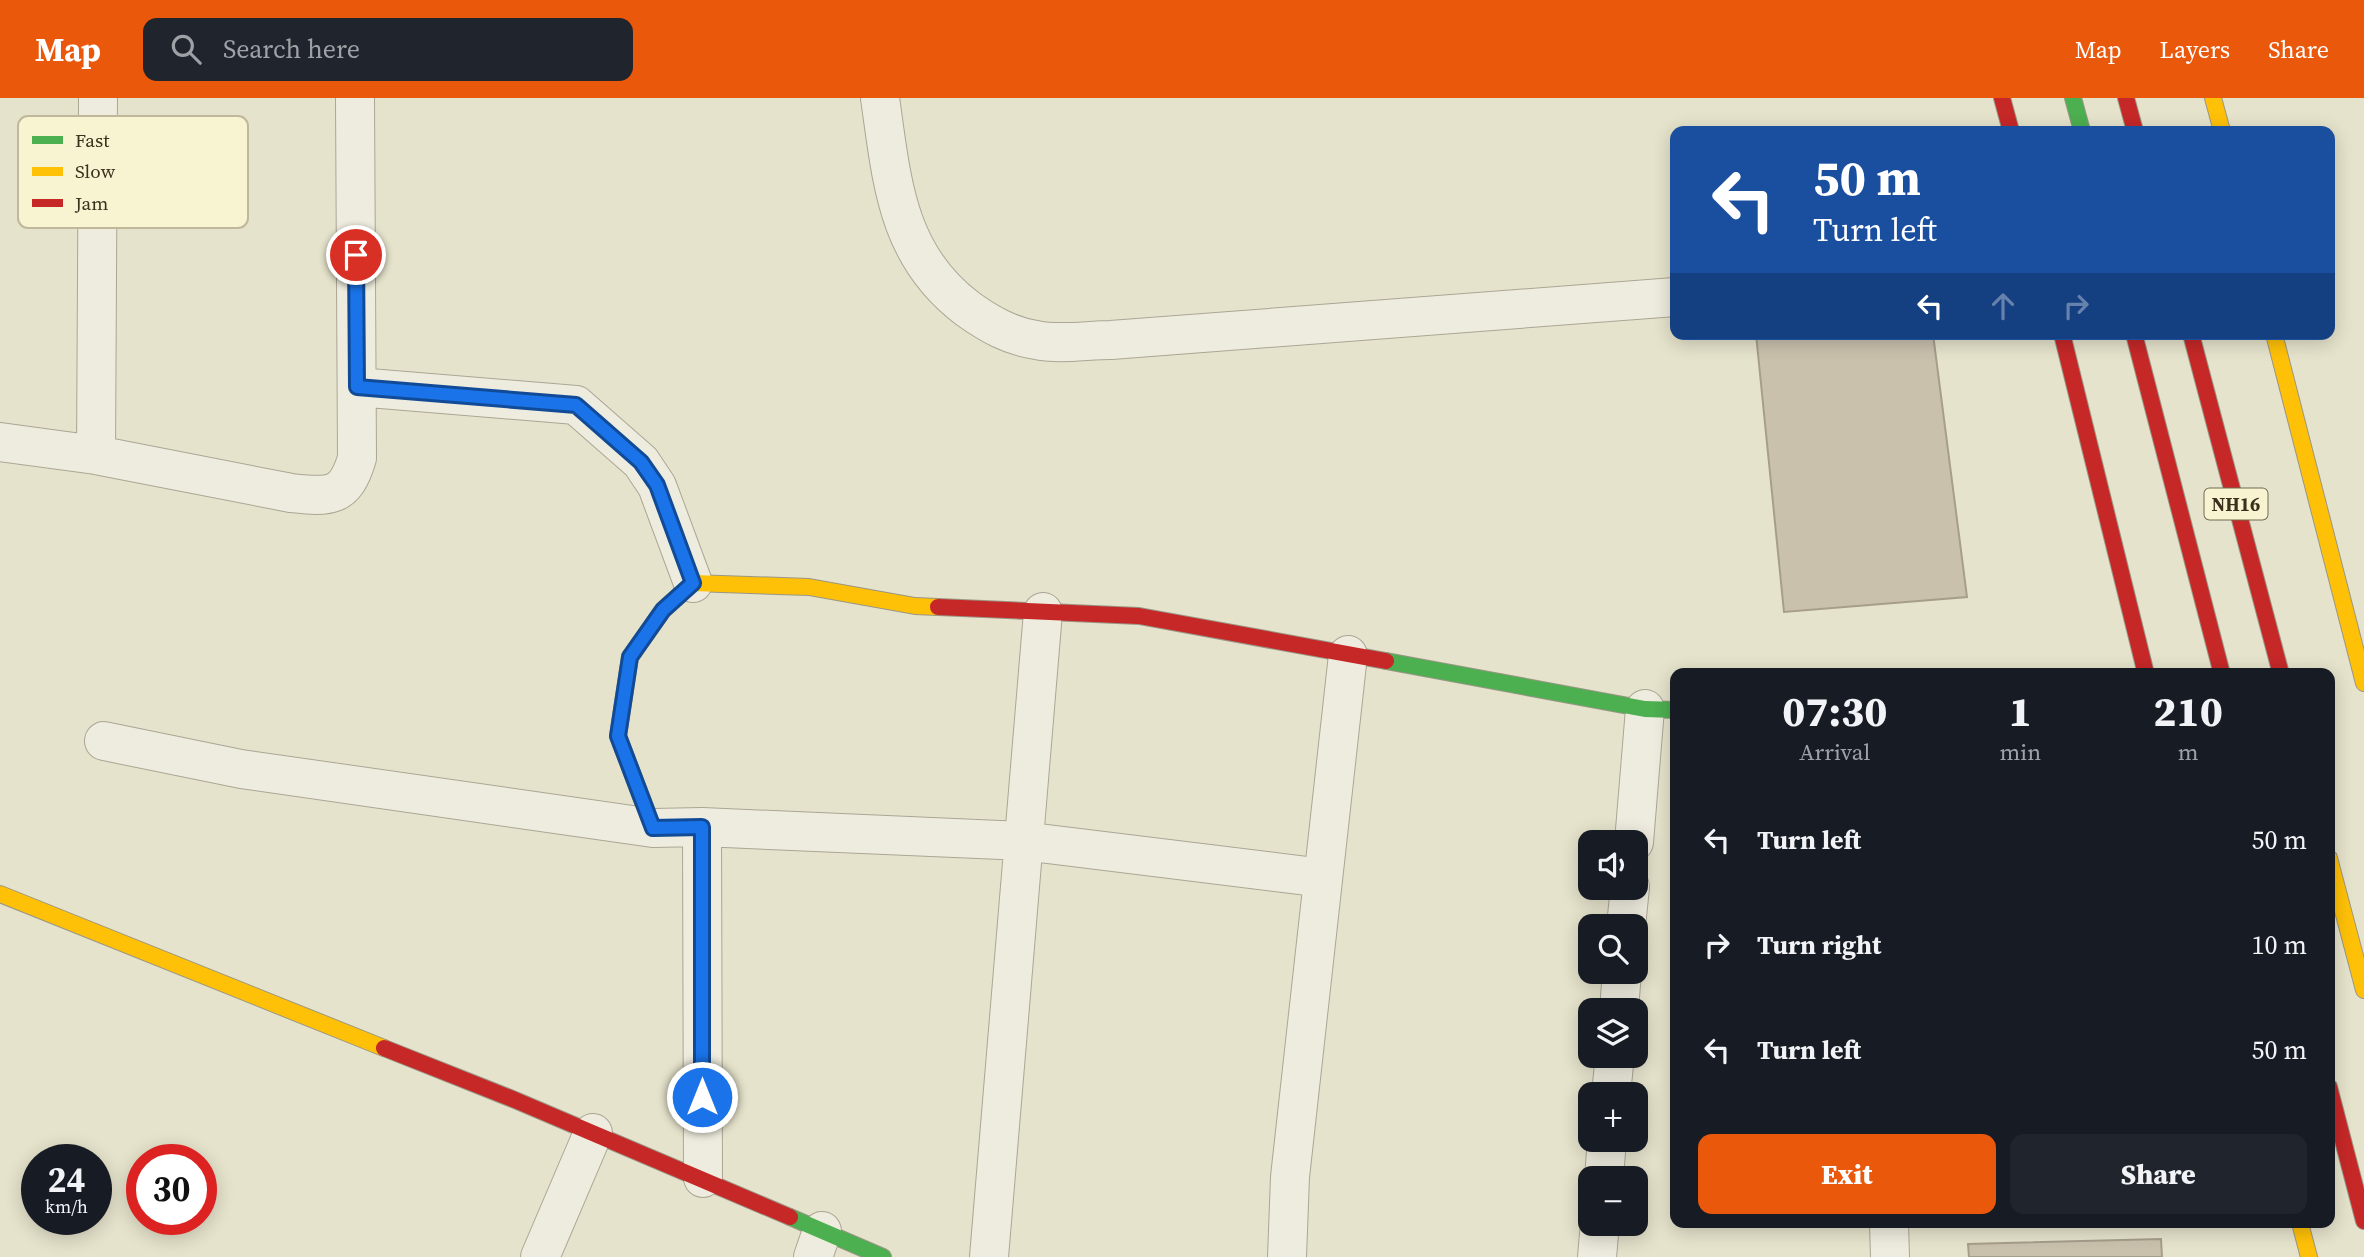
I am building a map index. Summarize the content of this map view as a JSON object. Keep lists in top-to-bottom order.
{
  "streets": {
    "main road": ["NH16"]
  },
  "legend": ["Fast", "Slow", "Jam"],
  "page": {
    "header": "Map",
    "search": "Search here",
    "nav": ["Map", "Layers", "Share"],
    "turn": ["50 m", "Turn left"],
    "eta": [
      "07:30",
      "Arrival",
      "1",
      "min",
      "210",
      "m"
    ],
    "list": [
      {
        "name": "Turn left",
        "value": "50 m"
      },
      {
        "name": "Turn right",
        "value": "10 m"
      },
      {
        "name": "Turn left",
        "value": "50 m"
      }
    ],
    "map_buttons": ["+", "−"],
    "buttons": ["Exit", "Share"],
    "speed": "24 km/h",
    "limit": "30"
  }
}
